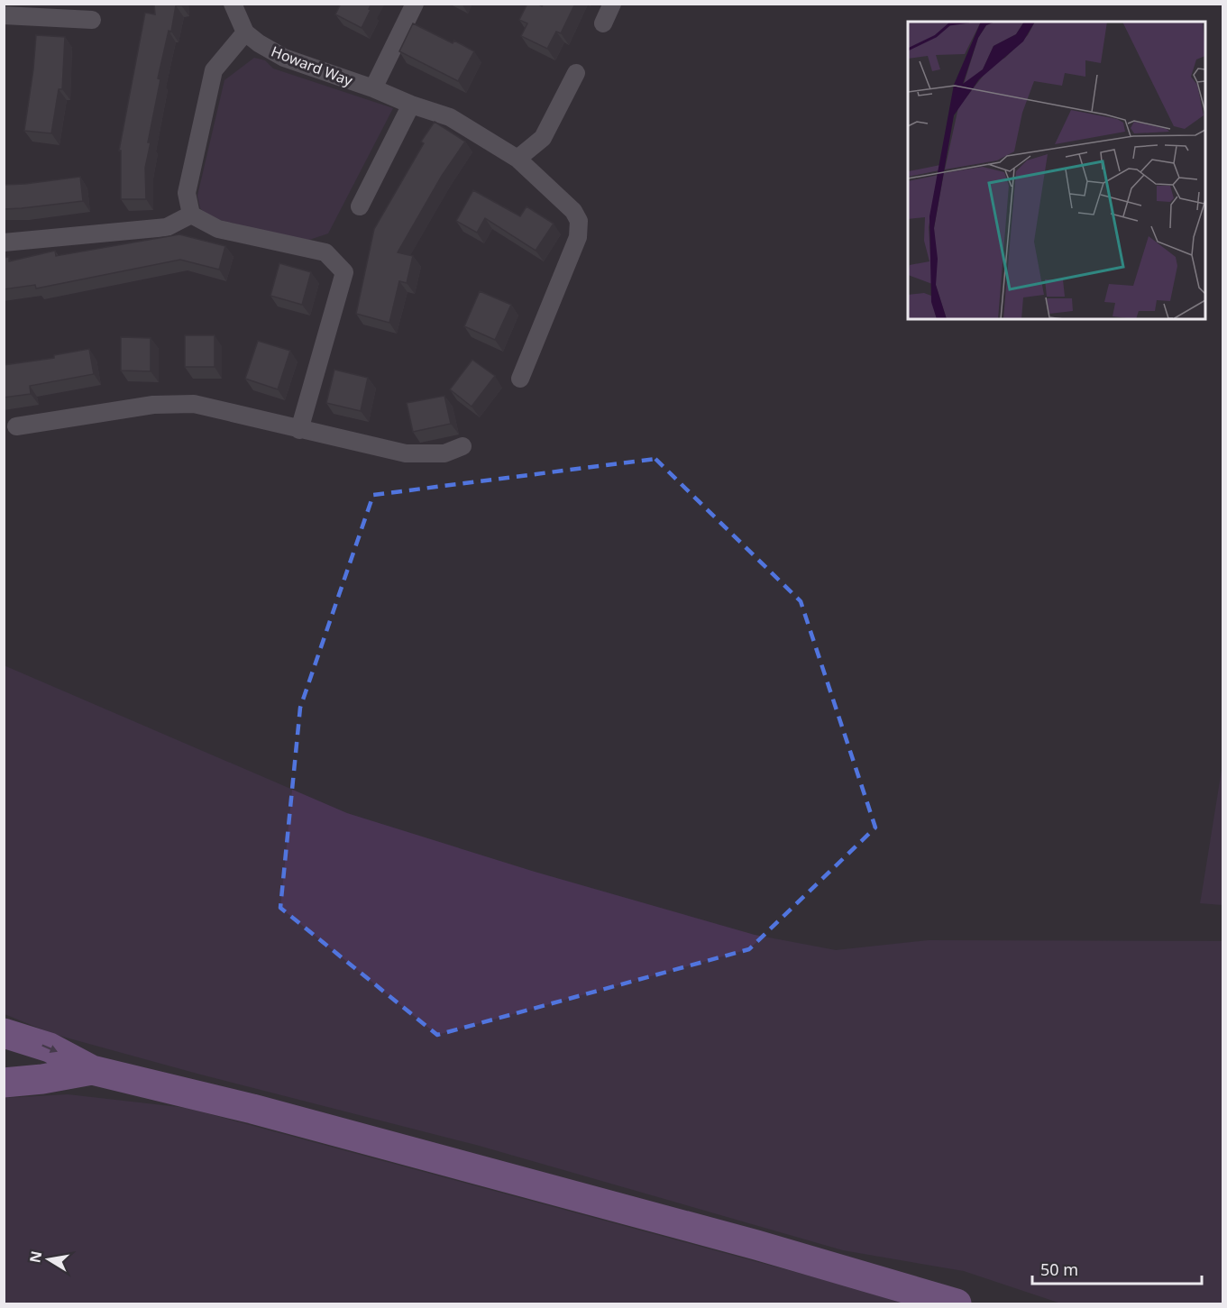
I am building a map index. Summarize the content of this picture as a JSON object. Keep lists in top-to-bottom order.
{
  "streets": {
    "street": ["Howard Way"]
  },
  "scale_bar": "50 m",
  "north": "left"
}
